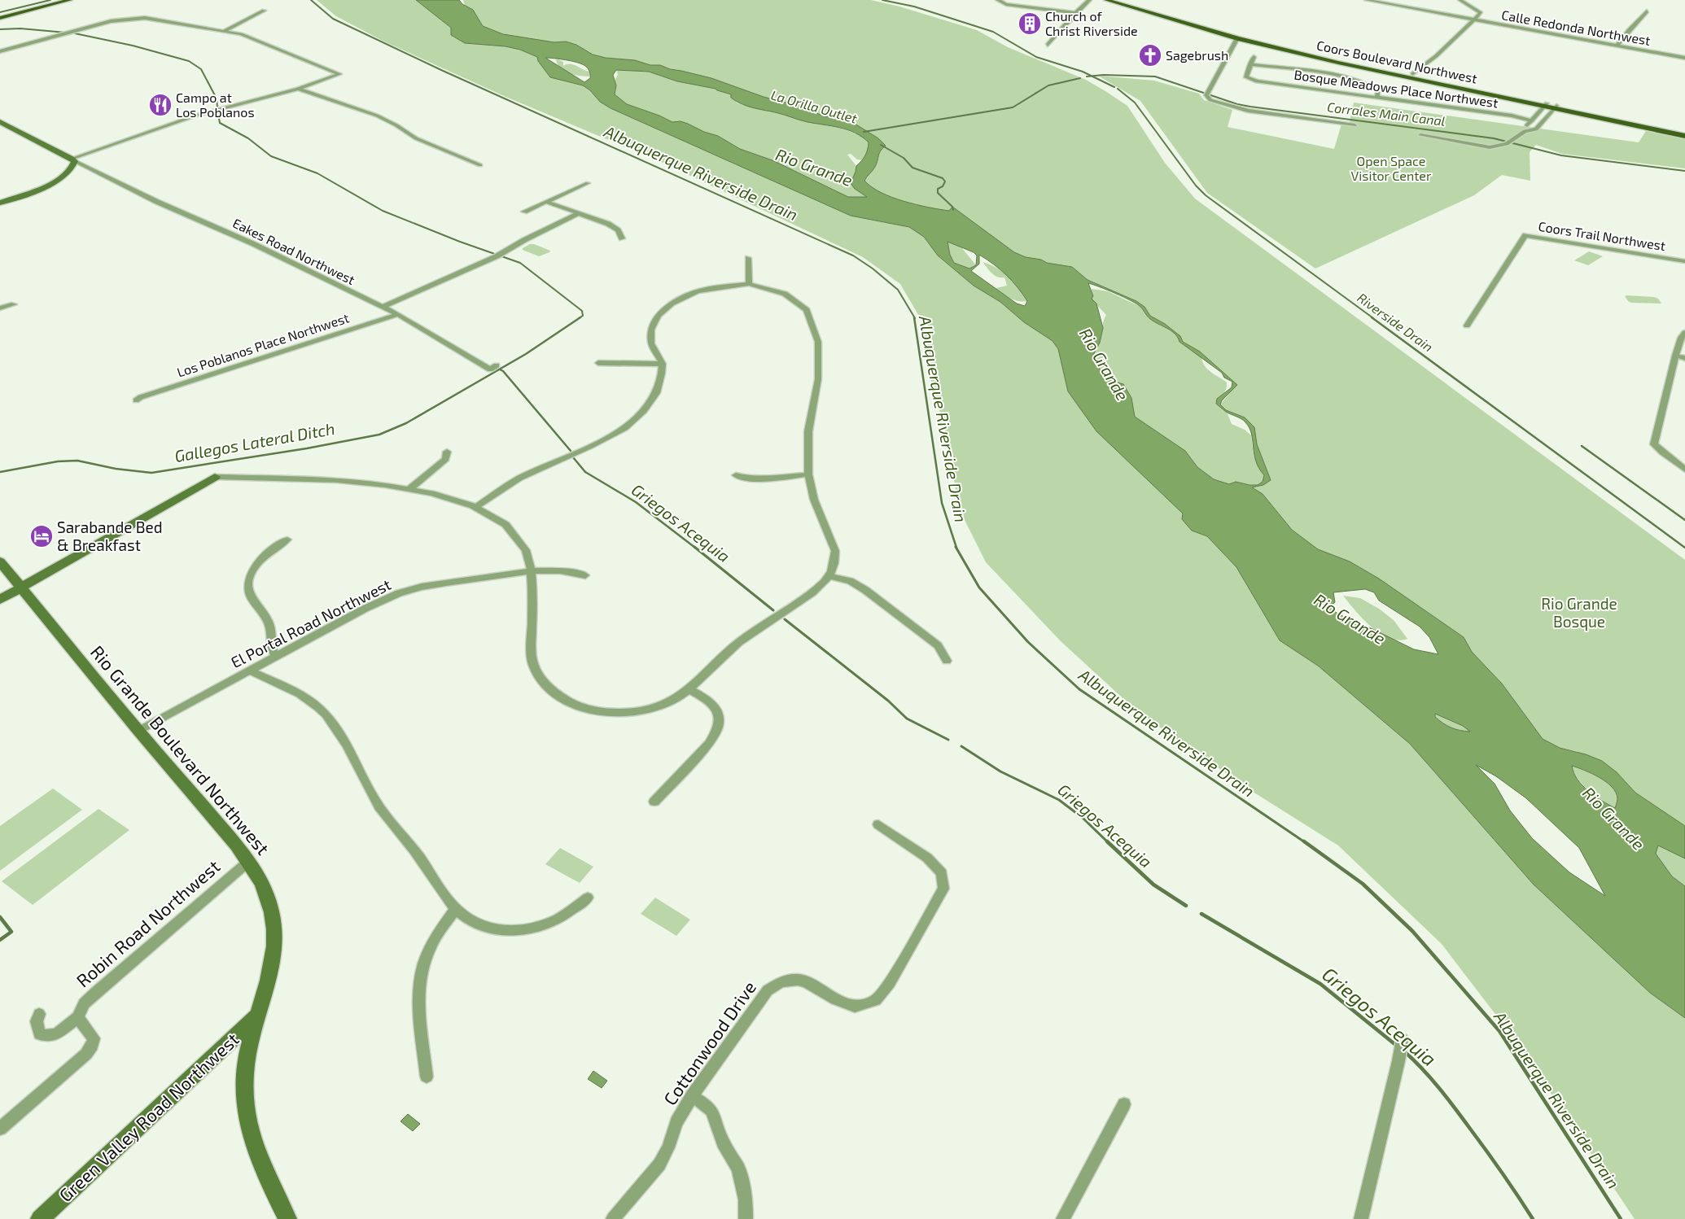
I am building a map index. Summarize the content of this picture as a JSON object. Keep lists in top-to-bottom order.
{
  "streets": {
    "main road": ["Coors Boulevard Northwest"],
    "street": [
      "Calle Redonda Northwest",
      "Bosque Meadows Place Northwest",
      "Coors Trail Northwest",
      "Eakes Road Northwest",
      "Los Poblanos Place Northwest",
      "El Portal Road Northwest",
      "Rio Grande Boulevard Northwest",
      "Robin Road Northwest",
      "Cottonwood Drive",
      "Green Valley Road Northwest"
    ]
  },
  "crossings": [
    ["Eakes Road Northwest", "Los Poblanos Place Northwest"],
    ["El Portal Road Northwest", "Rio Grande Boulevard Northwest"],
    ["Rio Grande Boulevard Northwest", "Robin Road Northwest"],
    ["Rio Grande Boulevard Northwest", "Green Valley Road Northwest"]
  ],
  "water": [
    "La Orilla Outlet",
    "Corrales Main Canal",
    "Rio Grande",
    "Albuquerque Riverside Drain",
    "Riverside Drain",
    "Gallegos Lateral Ditch",
    "Griegos Acequia"
  ],
  "parks": ["Open Space Visitor Center", "Rio Grande Bosque"],
  "places": {
    "building": ["Church of Christ Riverside"],
    "church": ["Sagebrush"],
    "restaurant": ["Campo at Los Poblanos"],
    "hotel": ["Sarabande Bed & Breakfast"]
  }
}
